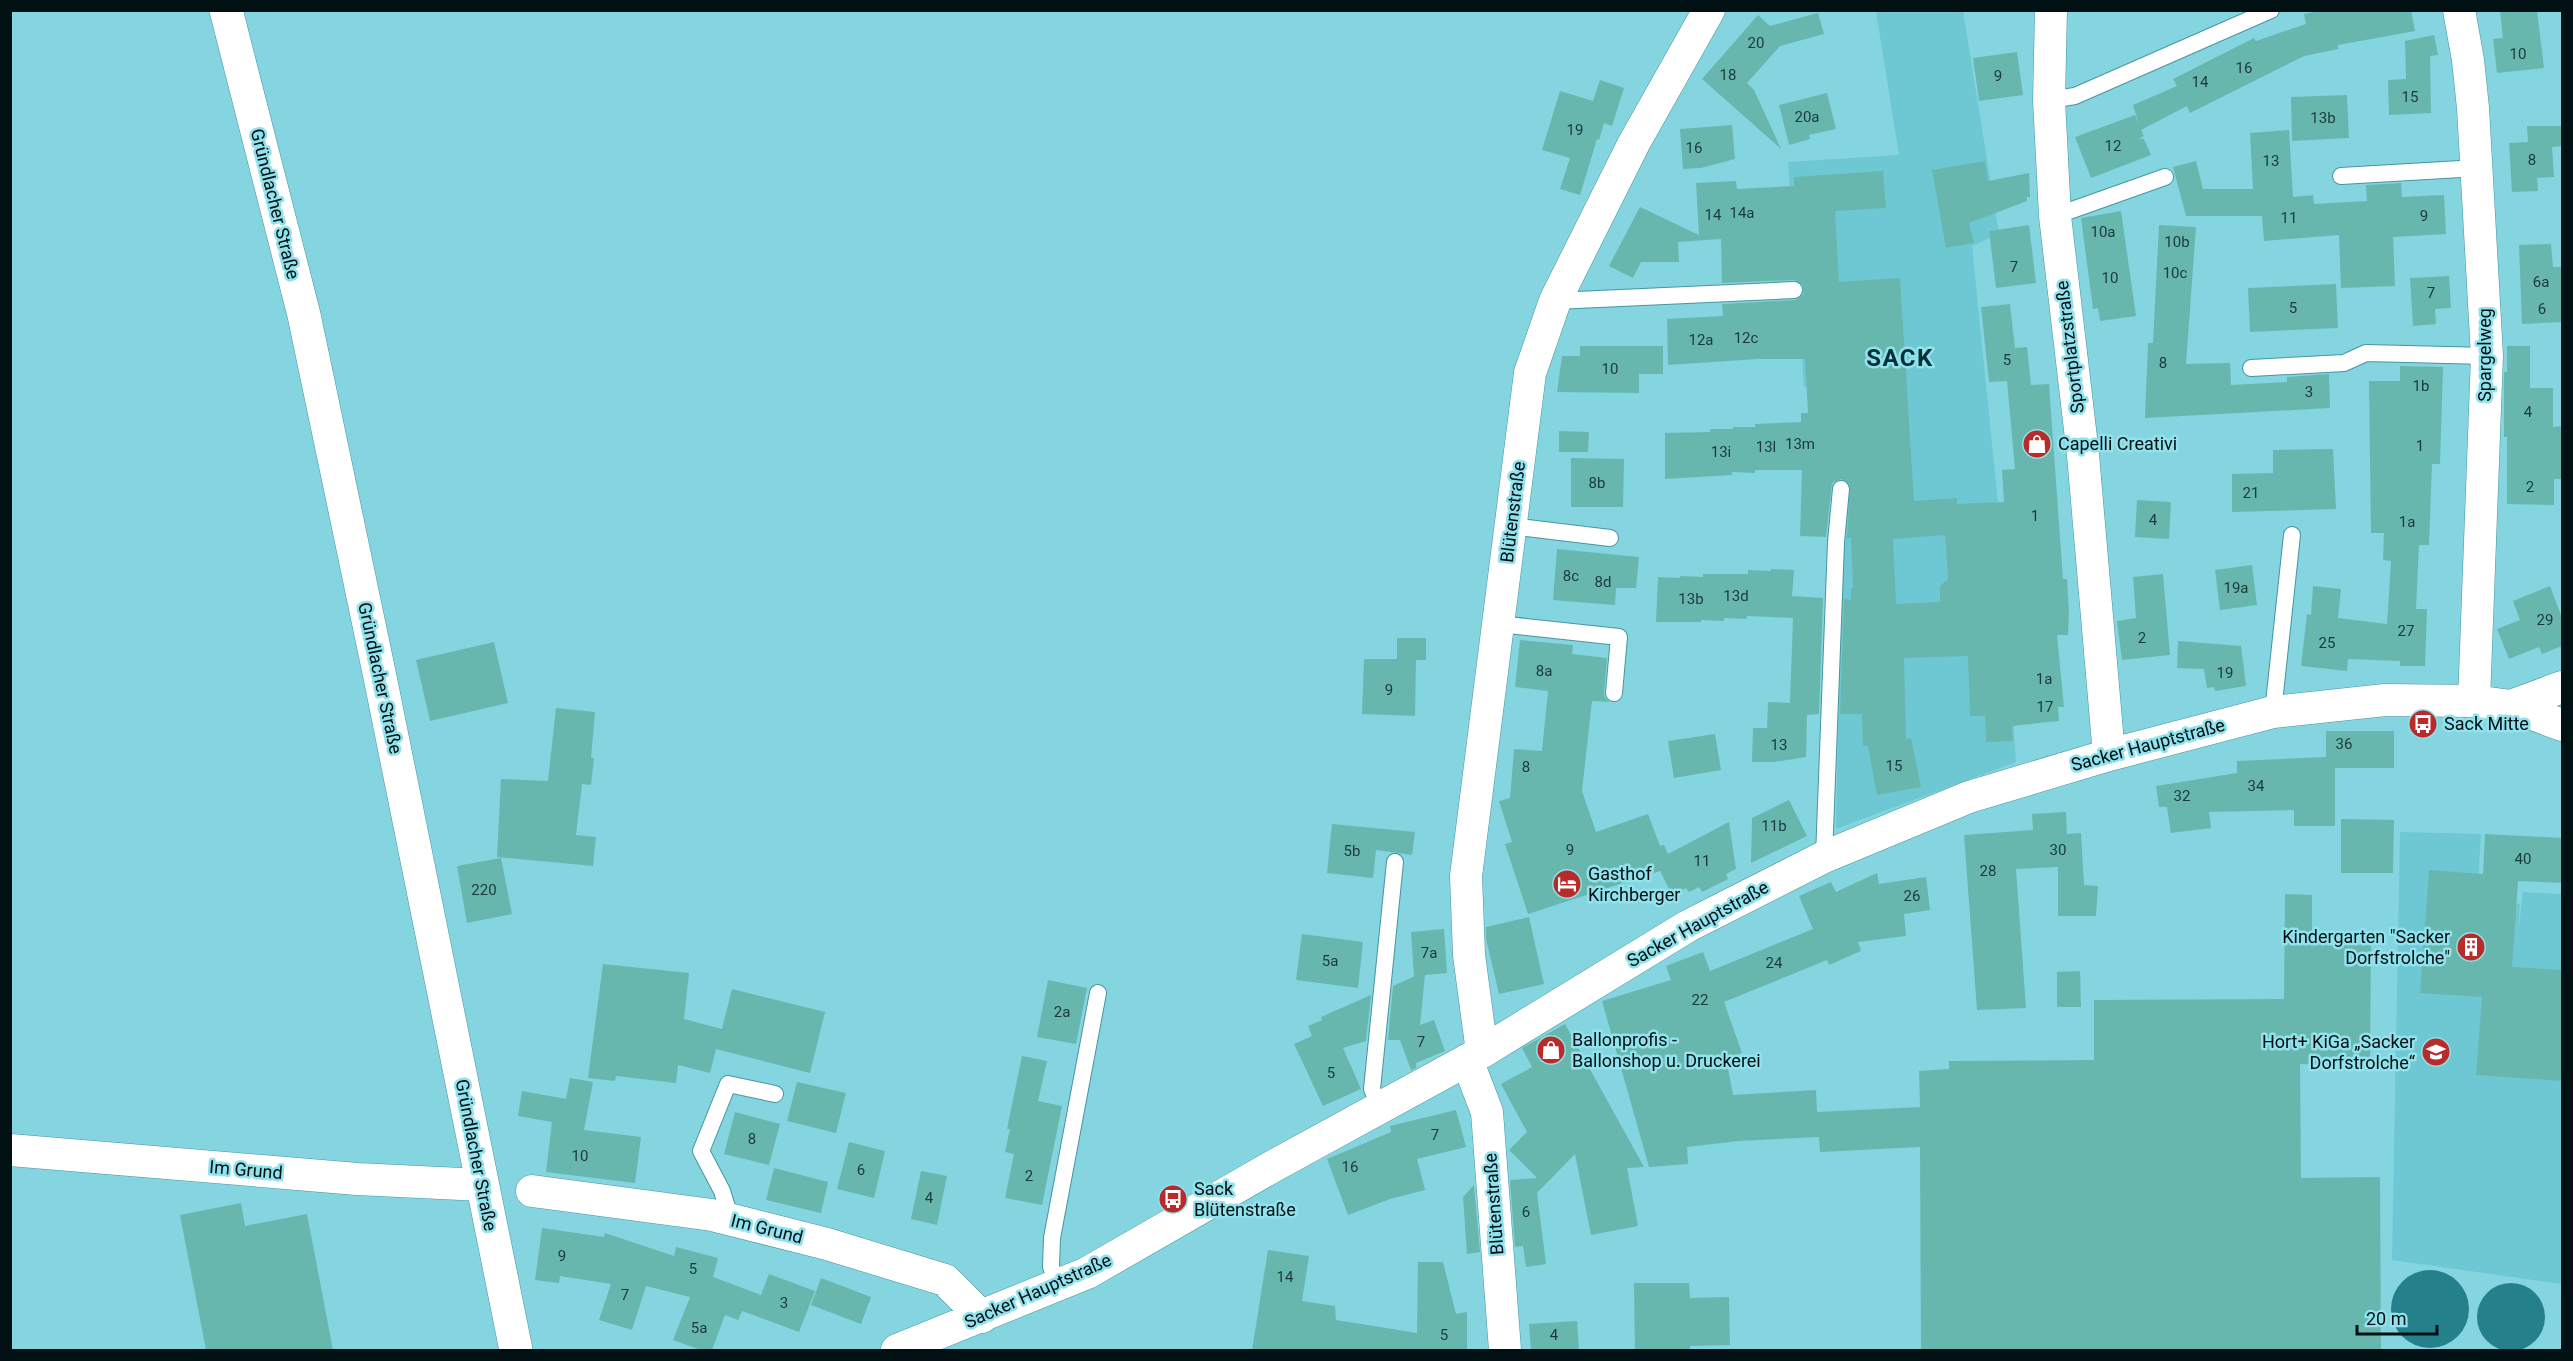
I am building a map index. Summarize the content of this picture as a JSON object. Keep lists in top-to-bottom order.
{
  "streets": {
    "main road": ["Gründlacher Straße"],
    "street": [
      "Sportplatzstraße",
      "Spargelweg",
      "Blütenstraße",
      "Sacker Hauptstraße",
      "Im Grund"
    ]
  },
  "crossings": [
    ["Gründlacher Straße", "Im Grund"],
    ["Sportplatzstraße", "Sacker Hauptstraße"],
    ["Spargelweg", "Sacker Hauptstraße"],
    ["Blütenstraße", "Sacker Hauptstraße"],
    ["Sacker Hauptstraße", "Im Grund"]
  ],
  "districts": ["SACK"],
  "places": {
    "shop": ["Capelli Creativi", "Ballonprofis - Ballonshop u. Druckerei"],
    "bus stop": ["Sack Mitte", "Sack Blütenstraße"],
    "hotel": ["Gasthof Kirchberger"],
    "building": ["Kindergarten \"Sacker Dorfstrolche\""],
    "school or university": ["Hort+ KiGa „Sacker Dorfstrolche“"]
  },
  "house_numbers": [
    "20",
    "10",
    "16",
    "18",
    "9",
    "14",
    "15",
    "20a",
    "13b",
    "19",
    "12",
    "16",
    "8",
    "13",
    "14a",
    "14",
    "9",
    "11",
    "10a",
    "10b",
    "7",
    "10c",
    "10",
    "6a",
    "7",
    "5",
    "6",
    "12c",
    "12a",
    "5",
    "8",
    "10",
    "1b",
    "3",
    "4",
    "13m",
    "1",
    "13l",
    "13i",
    "8b",
    "2",
    "21",
    "1",
    "4",
    "1a",
    "8c",
    "8d",
    "19a",
    "13d",
    "13b",
    "29",
    "27",
    "2",
    "25",
    "8a",
    "19",
    "1a",
    "9",
    "17",
    "36",
    "13",
    "15",
    "8",
    "34",
    "32",
    "11b",
    "9",
    "30",
    "5b",
    "40",
    "11",
    "28",
    "220",
    "26",
    "7a",
    "5a",
    "24",
    "22",
    "2a",
    "7",
    "5",
    "7",
    "8",
    "10",
    "16",
    "6",
    "2",
    "4",
    "6",
    "9",
    "5",
    "14",
    "7",
    "3",
    "5a",
    "5",
    "4"
  ],
  "scale_bar": "20 m"
}
